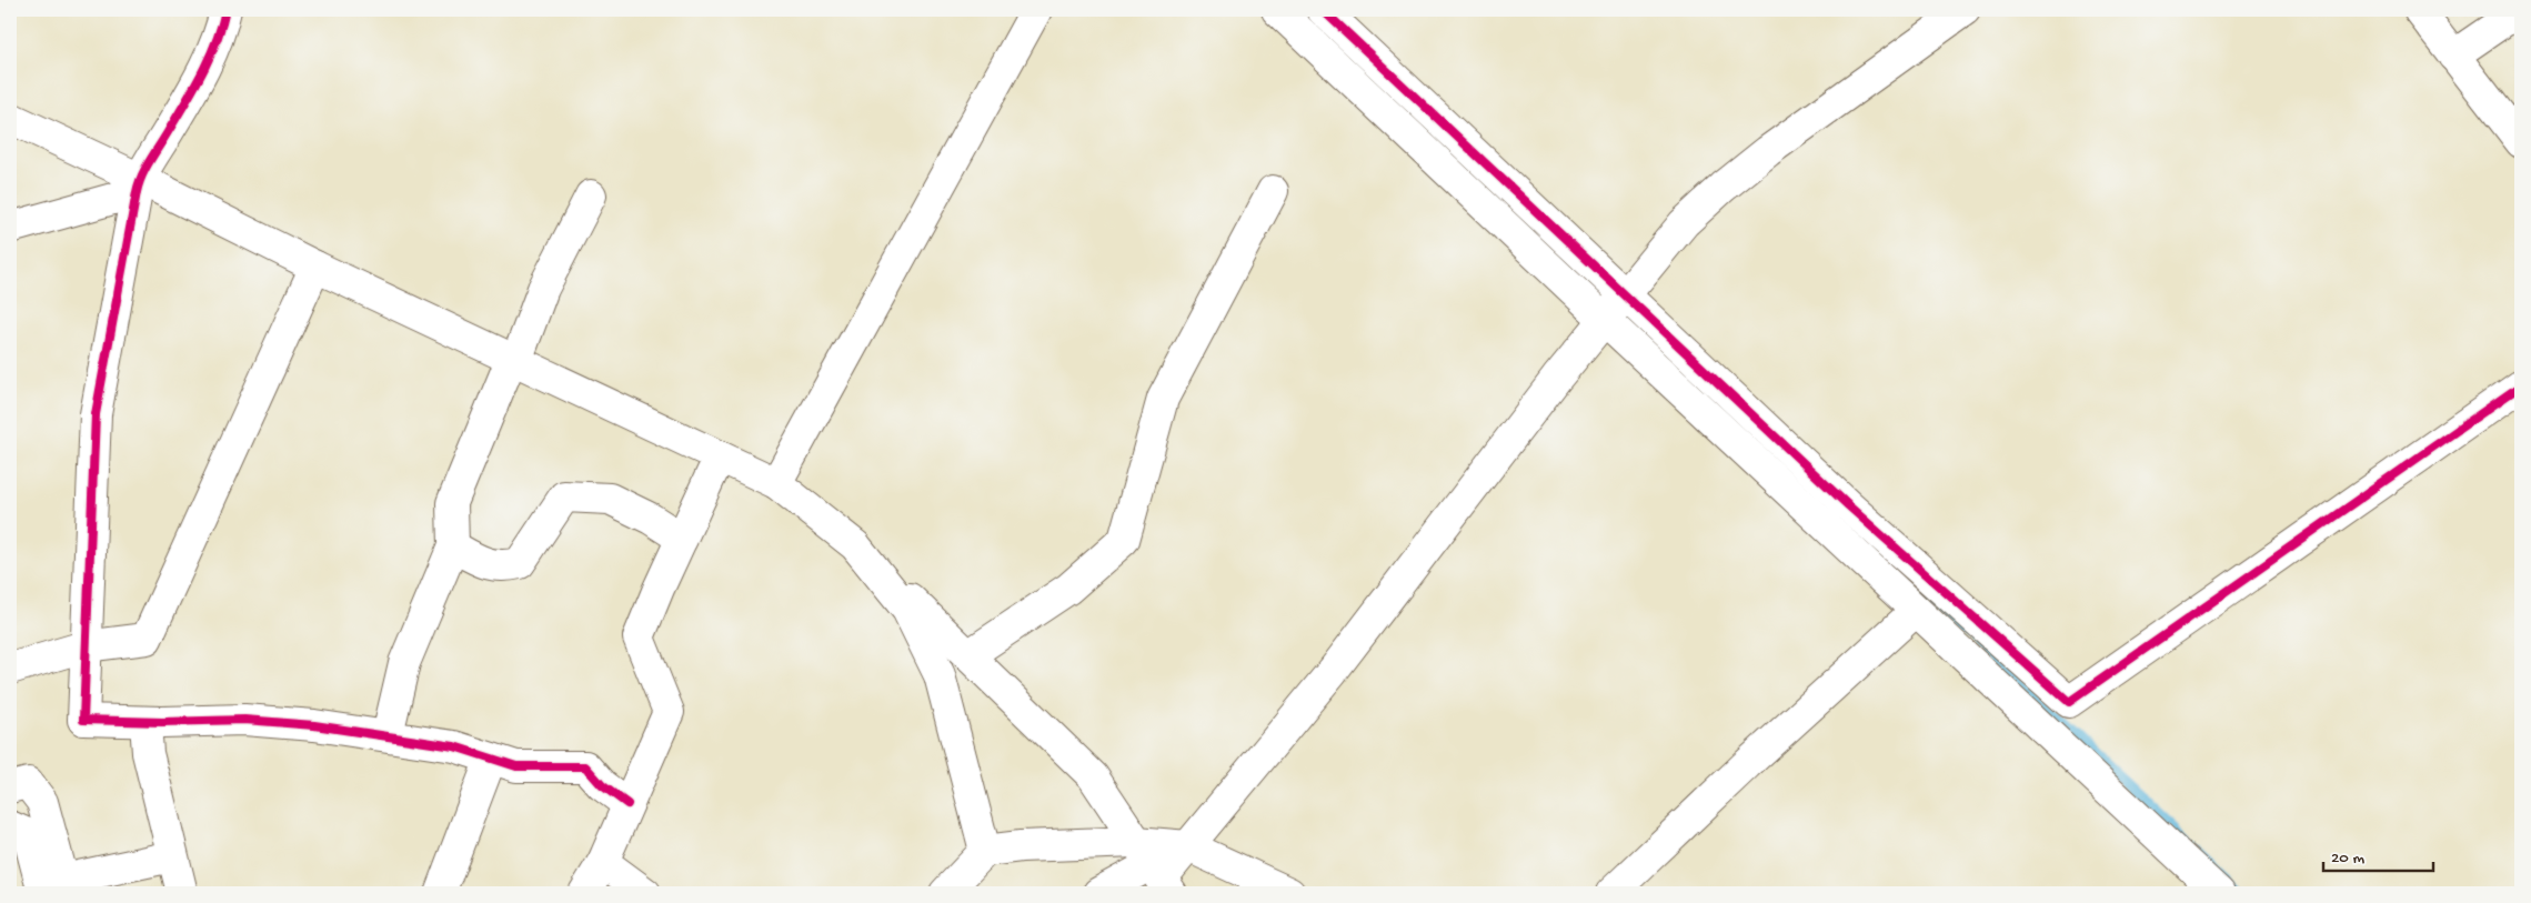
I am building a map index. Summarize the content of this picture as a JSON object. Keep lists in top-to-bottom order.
{
  "scale_bar": "20 m"
}
